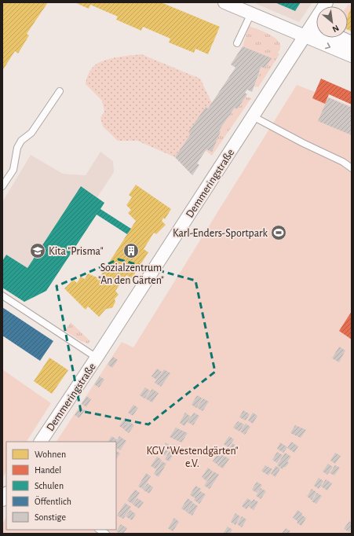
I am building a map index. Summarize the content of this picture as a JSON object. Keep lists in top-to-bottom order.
{
  "streets": {
    "street": ["Demmeringstraße"]
  },
  "parks": ["KGV \"Westendgärten\" e.V."],
  "places": {
    "sports": ["Karl-Enders-Sportpark"],
    "school or university": ["Kita \"Prisma\""],
    "building": ["Sozialzentrum \"An den Gärten\""]
  },
  "legend": [
    "Wohnen",
    "Handel",
    "Schulen",
    "Öffentlich",
    "Sonstige"
  ],
  "north": "bottom right"
}
